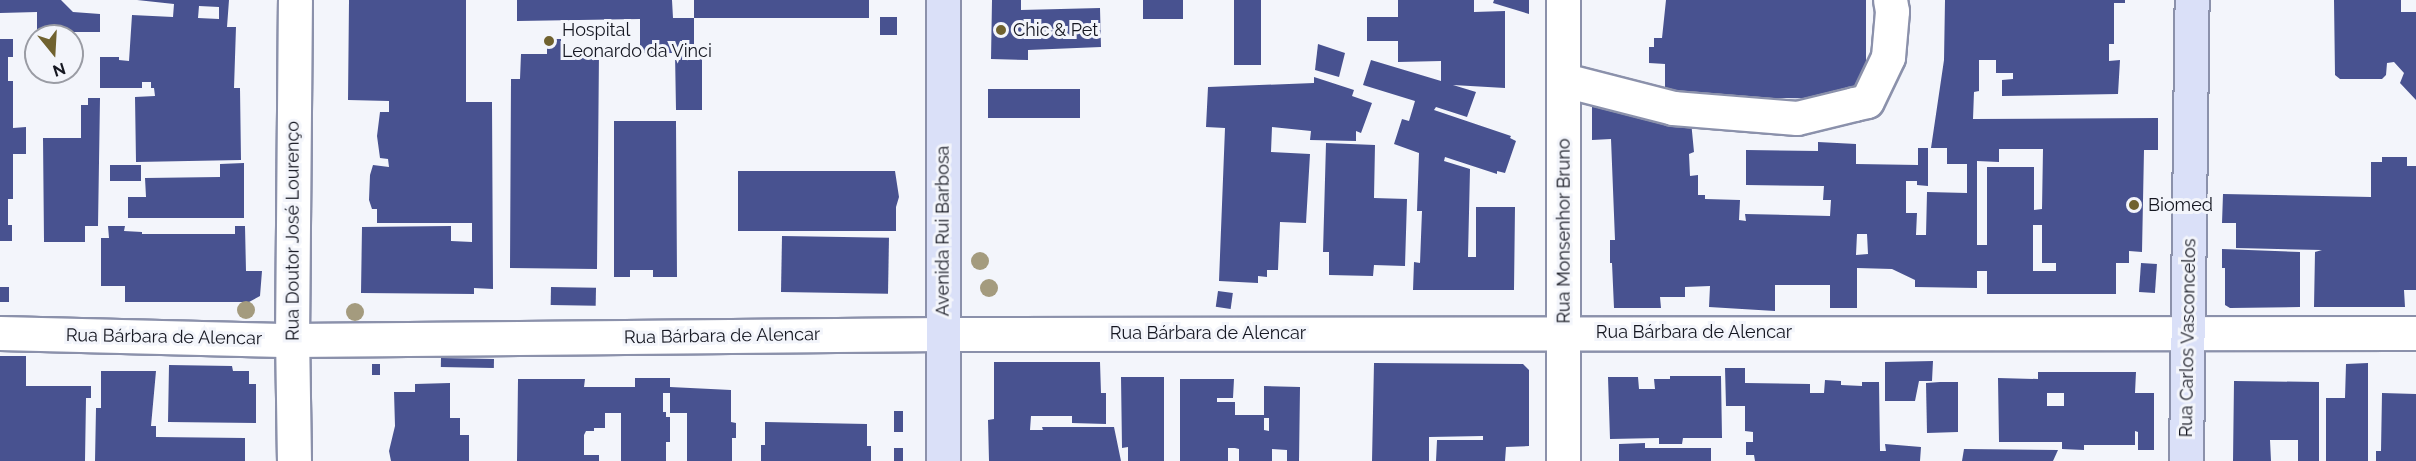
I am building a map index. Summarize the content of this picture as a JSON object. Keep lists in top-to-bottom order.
{
  "streets": {
    "main road": ["Avenida Rui Barbosa", "Rua Carlos Vasconcelos"],
    "street": ["Rua Doutor José Lourenço", "Rua Monsenhor Bruno", "Rua Bárbara de Alencar"]
  },
  "crossings": [
    ["Rua Doutor José Lourenço", "Rua Bárbara de Alencar"],
    ["Avenida Rui Barbosa", "Rua Bárbara de Alencar"],
    ["Rua Monsenhor Bruno", "Rua Bárbara de Alencar"],
    ["Rua Bárbara de Alencar", "Rua Carlos Vasconcelos"]
  ],
  "places": ["Chic & Pet", "Hospital Leonardo da Vinci", "Biomed"],
  "north": "bottom"
}
